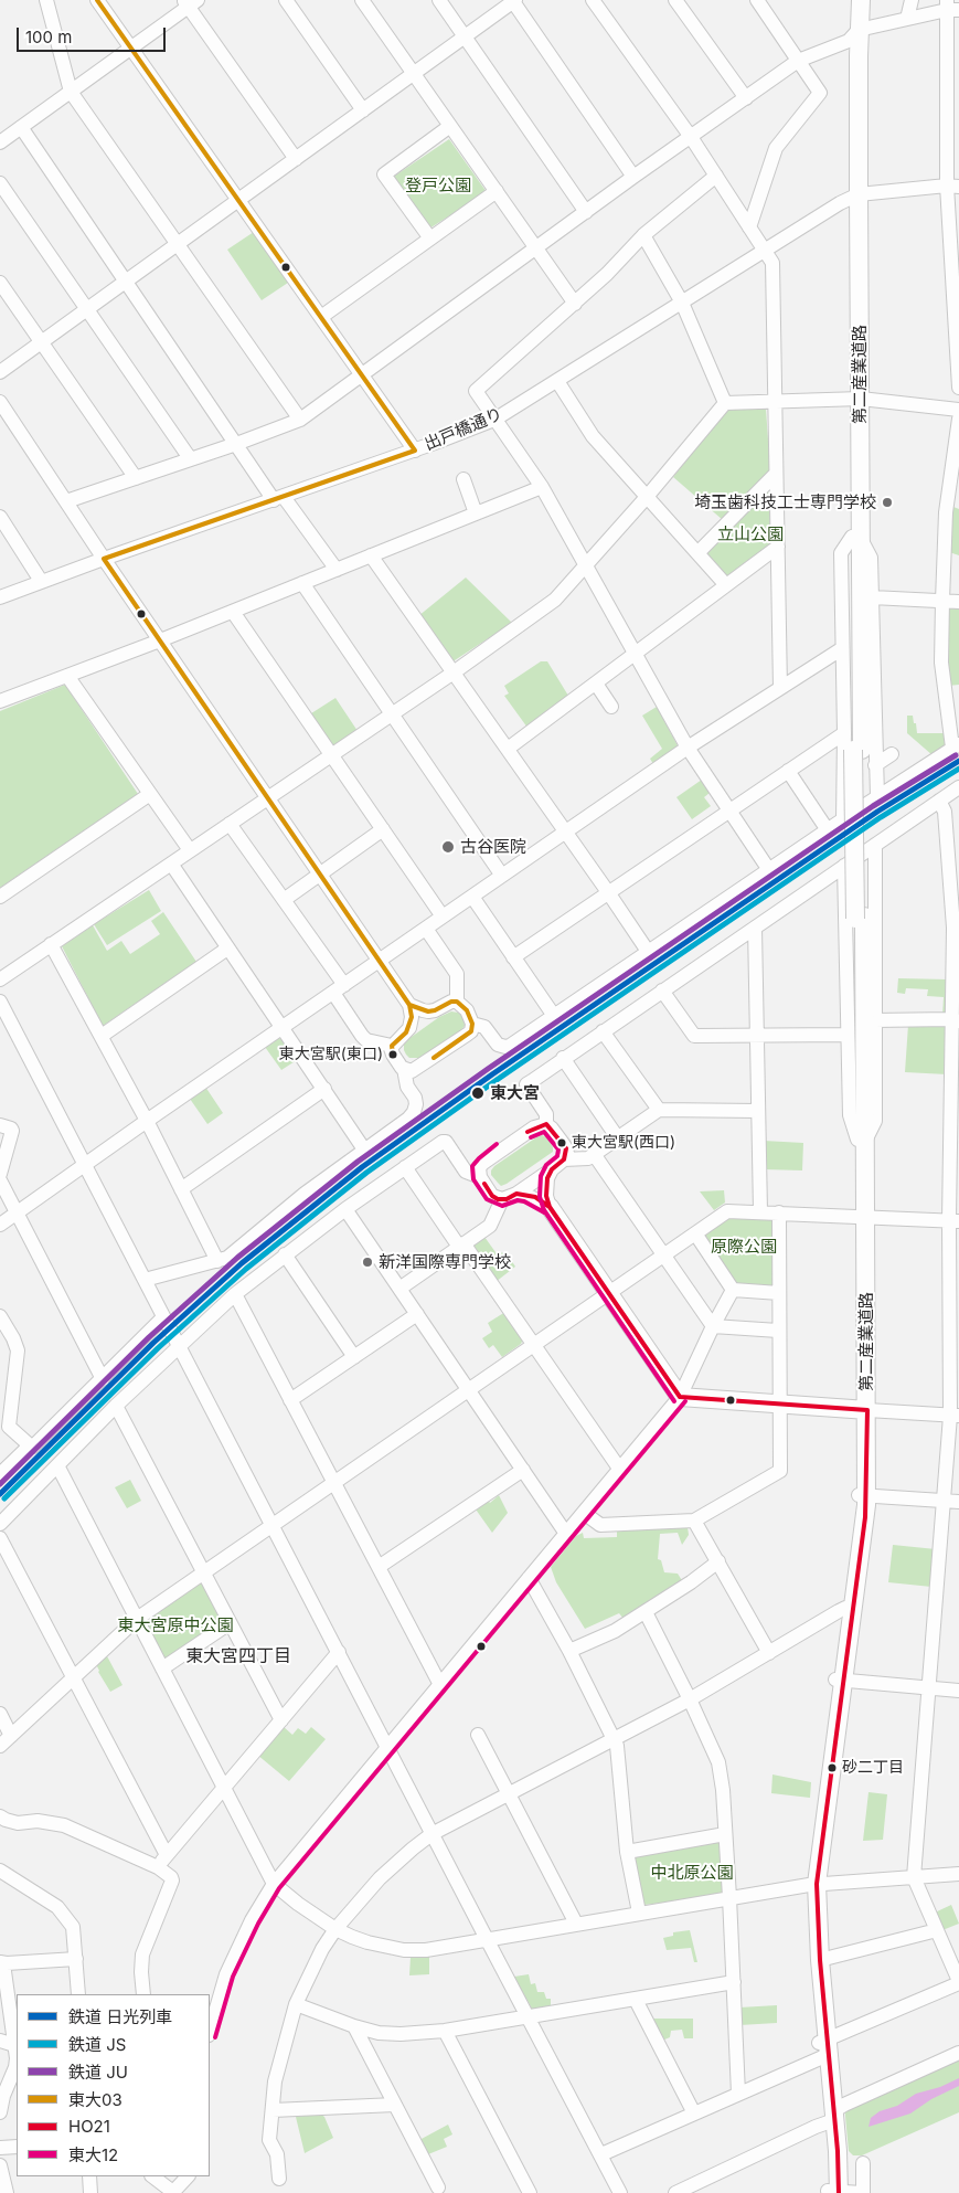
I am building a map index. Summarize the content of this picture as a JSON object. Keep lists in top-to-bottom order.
{
  "streets": {
    "main road": ["第二産業道路"],
    "street": ["出戸橋通り"]
  },
  "crossings": [
    ["第二産業道路", "出戸橋通り"]
  ],
  "districts": ["東大宮四丁目"],
  "parks": [
    "登戸公園",
    "立山公園",
    "原際公園",
    "東大宮原中公園",
    "中北原公園"
  ],
  "places": [
    "埼玉歯科技工士専門学校",
    "古谷医院",
    "東大宮駅(東口)",
    "東大宮",
    "東大宮駅(西口)",
    "新洋国際専門学校",
    "砂二丁目"
  ],
  "lines": [
    "transit line 東大03",
    "rail line JU",
    "rail line 日光列車",
    "rail line JS",
    "transit line HO21",
    "transit line 東大12"
  ],
  "legend": [
    "鉄道 日光列車",
    "鉄道 JS",
    "鉄道 JU",
    "東大03",
    "HO21",
    "東大12"
  ],
  "scale_bar": "100 m"
}
